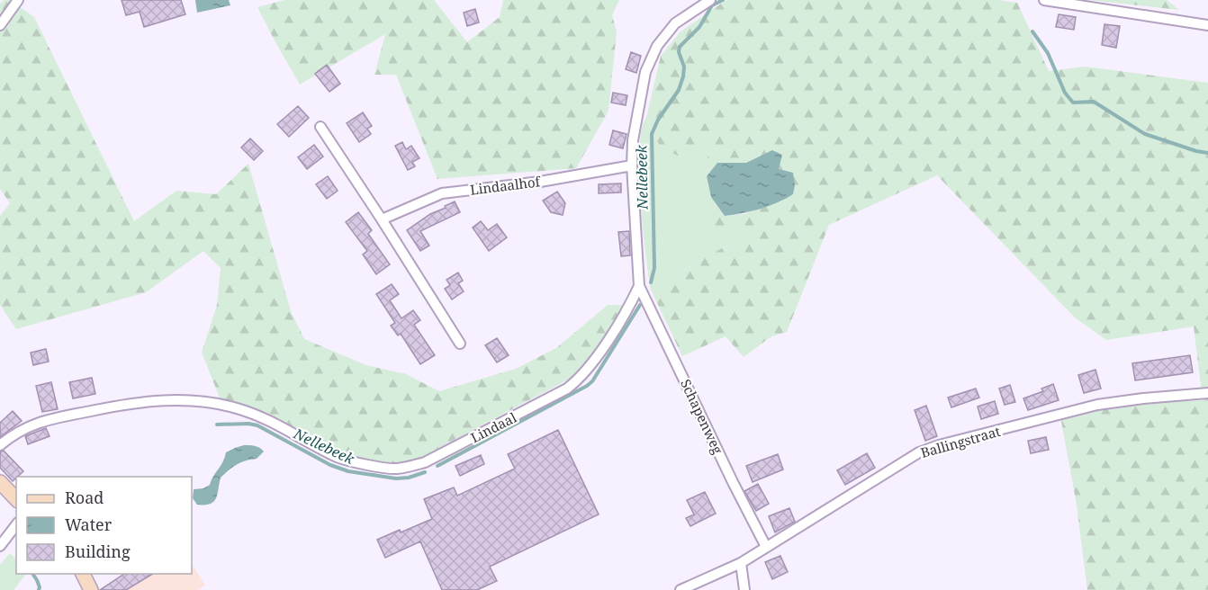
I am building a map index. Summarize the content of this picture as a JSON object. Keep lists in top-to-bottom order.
{
  "streets": {
    "street": [
      "Lindaalhof",
      "Schapenweg",
      "Lindaal",
      "Ballingstraat"
    ]
  },
  "crossings": [
    ["Schapenweg", "Lindaal"],
    ["Schapenweg", "Ballingstraat"]
  ],
  "water": ["Nellebeek"],
  "legend": ["Road", "Water", "Building"]
}
